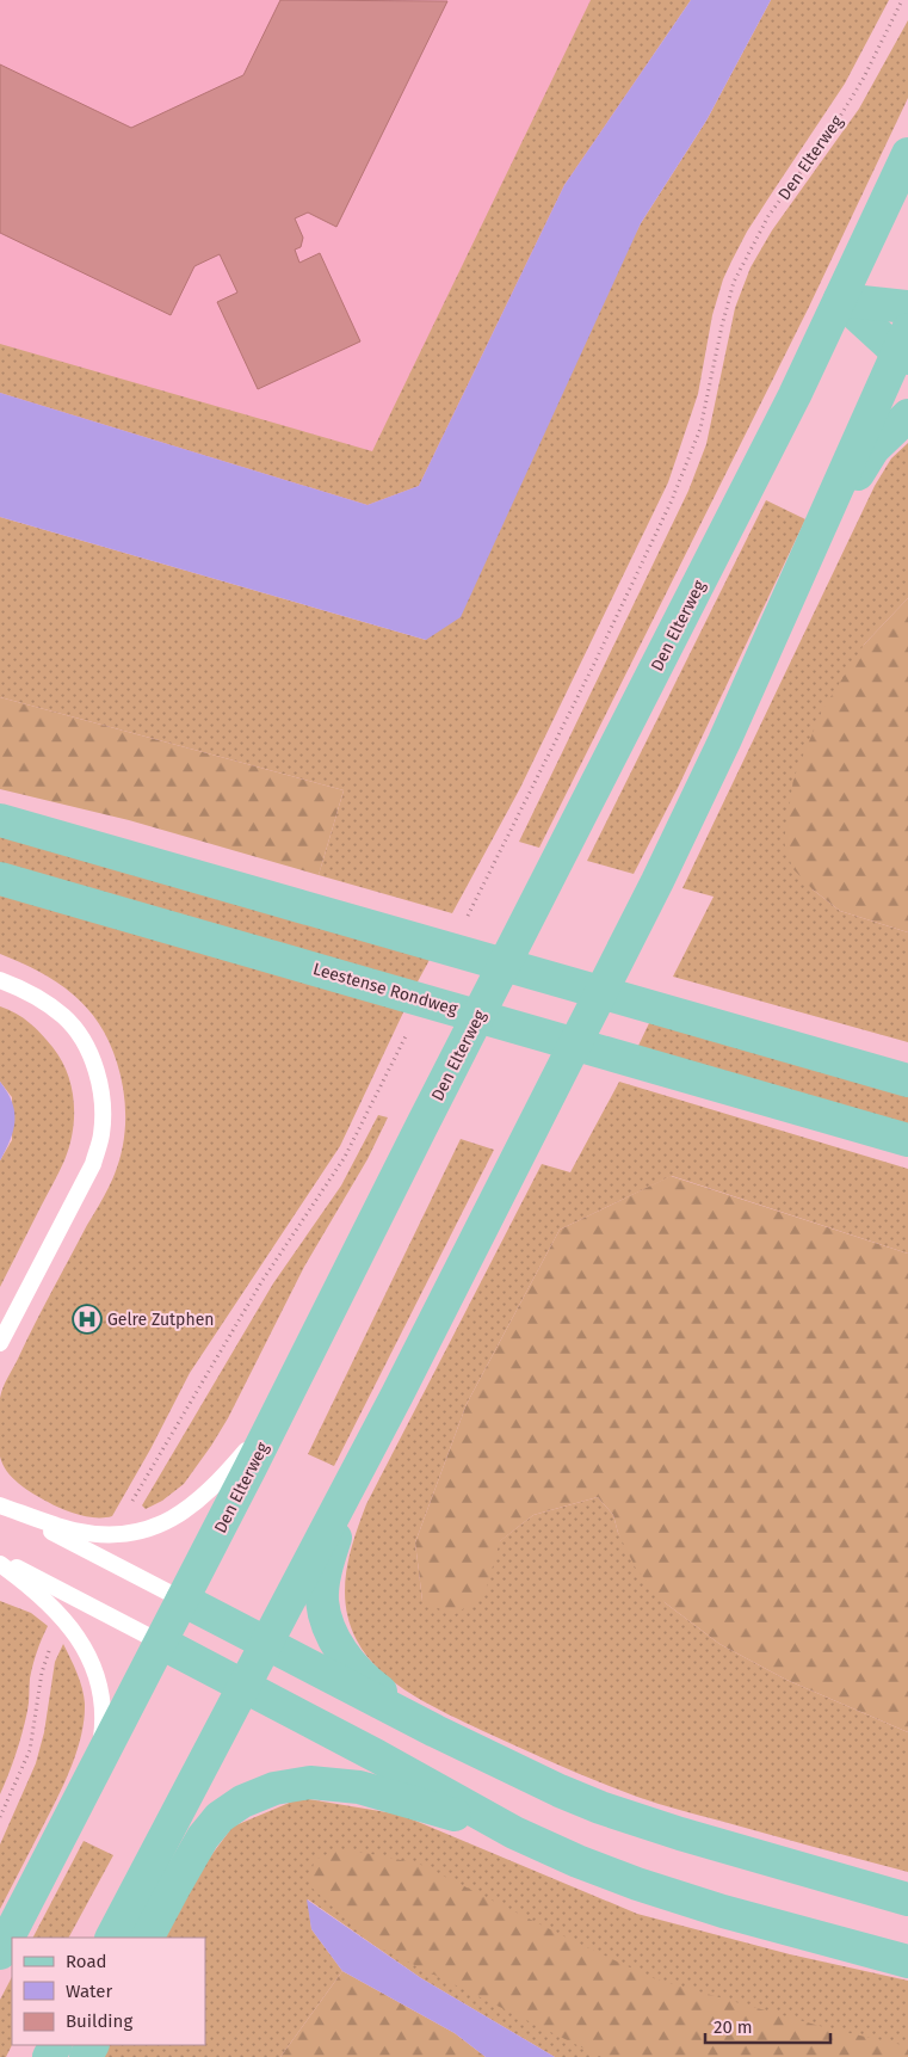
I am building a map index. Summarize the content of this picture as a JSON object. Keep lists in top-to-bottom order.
{
  "streets": {
    "main road": ["Den Elterweg", "Leestense Rondweg"]
  },
  "places": {
    "hospital": ["Gelre Zutphen"]
  },
  "legend": ["Road", "Water", "Building"],
  "scale_bar": "20 m"
}
